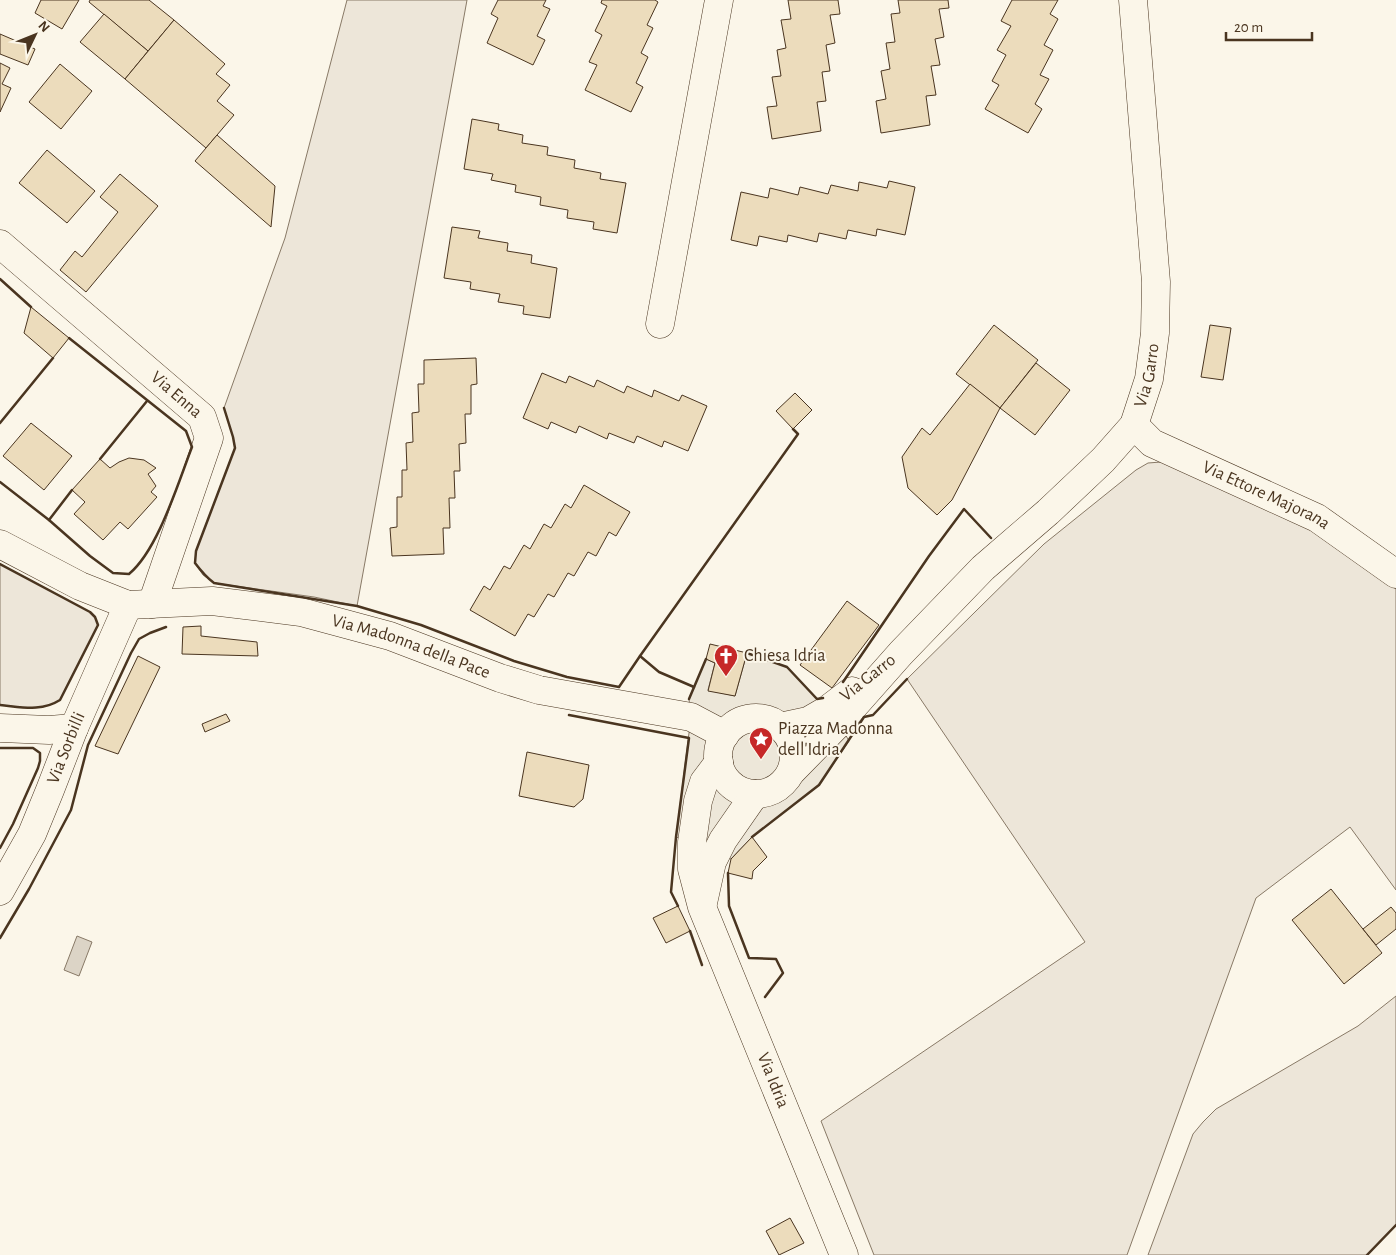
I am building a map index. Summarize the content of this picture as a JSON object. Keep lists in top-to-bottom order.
{
  "streets": {
    "street": [
      "Via Garro",
      "Via Enna",
      "Via Ettore Majorana",
      "Via Madonna della Pace",
      "Via Sorbilli",
      "Via Idria"
    ]
  },
  "crossings": [
    ["Via Garro", "Via Ettore Majorana"],
    ["Via Garro", "Via Madonna della Pace"],
    ["Via Garro", "Via Idria"],
    ["Via Enna", "Via Madonna della Pace"],
    ["Via Enna", "Via Sorbilli"],
    ["Via Madonna della Pace", "Via Sorbilli"],
    ["Via Madonna della Pace", "Via Idria"]
  ],
  "places": {
    "church": ["Chiesa Idria"],
    "place": ["Piazza Madonna dell'Idria"]
  },
  "scale_bar": "20 m",
  "north": "top right"
}
